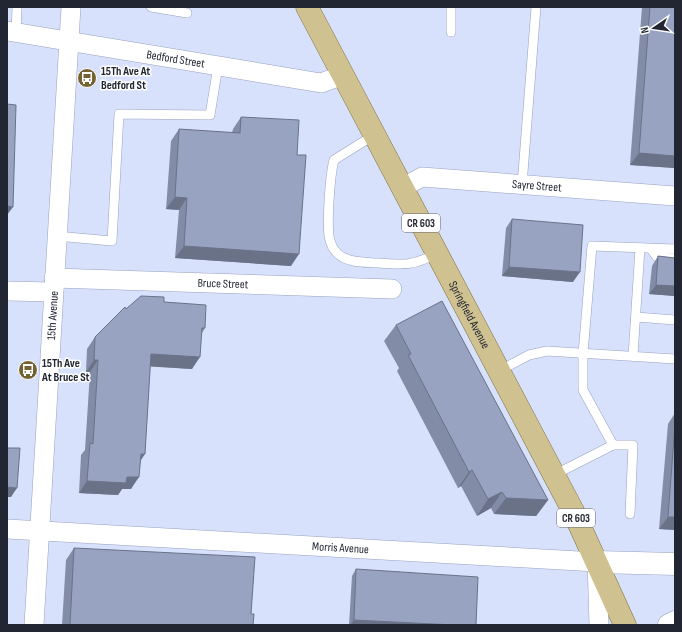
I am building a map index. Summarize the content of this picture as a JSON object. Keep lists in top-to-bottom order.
{
  "streets": {
    "main road": ["CR 603", "Springfield Avenue"],
    "street": [
      "Bedford Street",
      "Sayre Street",
      "Bruce Street",
      "15th Avenue",
      "Morris Avenue"
    ]
  },
  "crossings": [
    ["Bedford Street", "Springfield Avenue"],
    ["Bedford Street", "15th Avenue"],
    ["Sayre Street", "Springfield Avenue"],
    ["Bruce Street", "15th Avenue"],
    ["Springfield Avenue", "Morris Avenue"],
    ["15th Avenue", "Morris Avenue"]
  ],
  "places": {
    "bus stop": ["15Th Ave At Bedford St", "15Th Ave At Bruce St"]
  },
  "north": "left"
}
